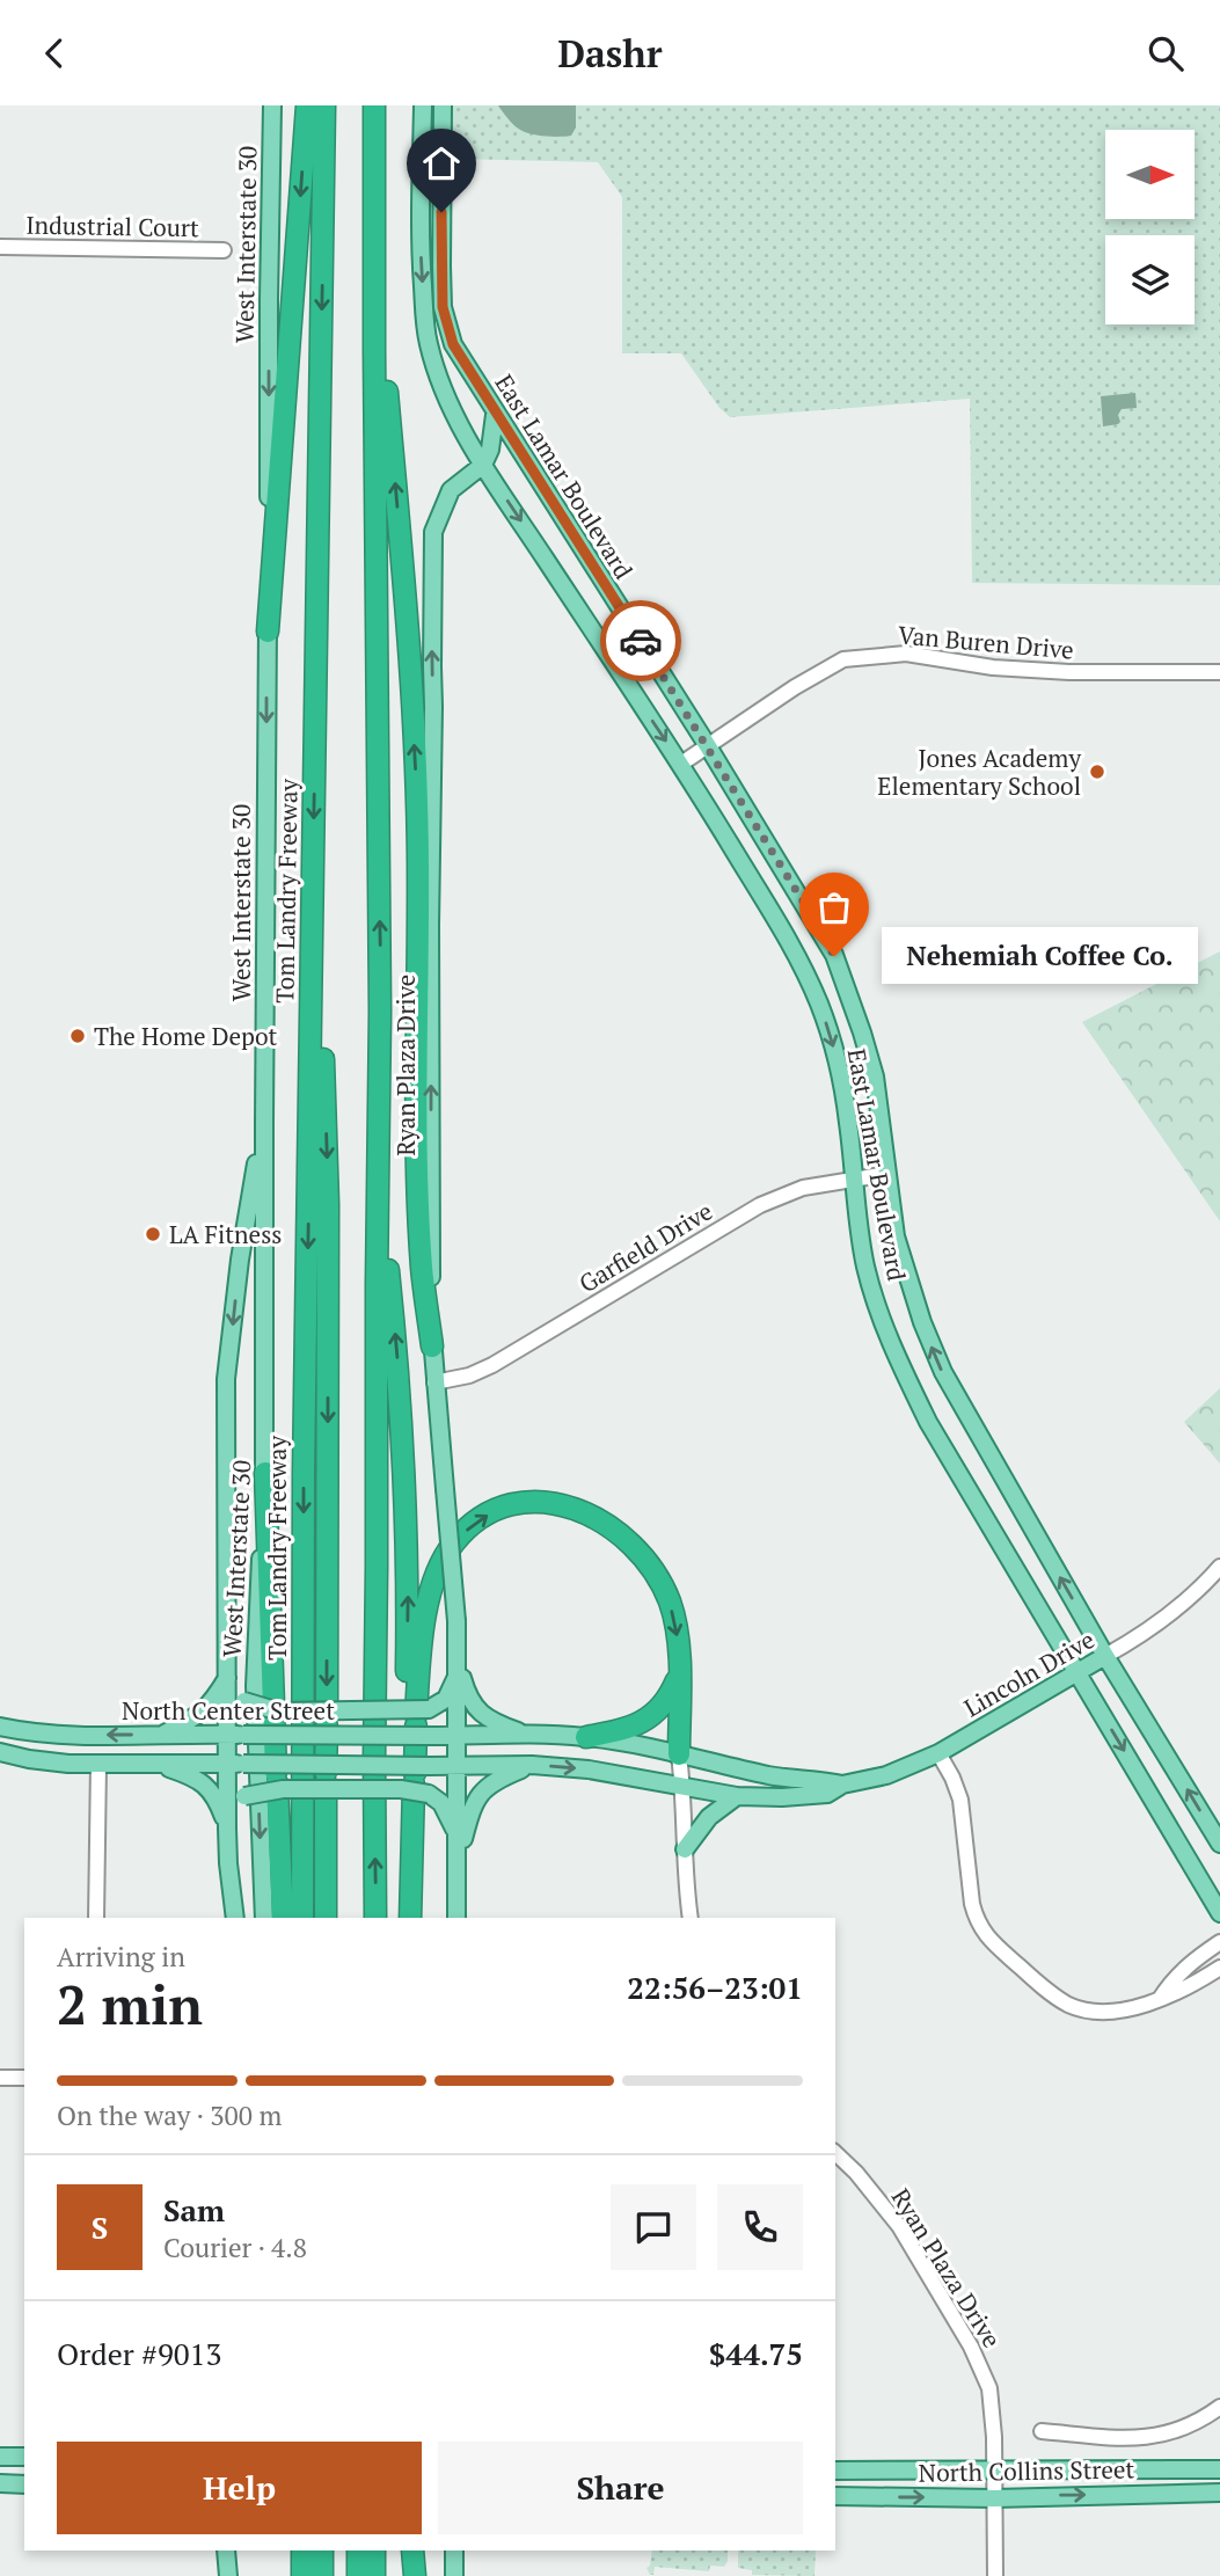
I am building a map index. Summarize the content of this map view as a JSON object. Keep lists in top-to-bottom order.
{
  "streets": {
    "highway": ["Tom Landry Freeway"],
    "main road": [
      "West Interstate 30",
      "East Lamar Boulevard",
      "Ryan Plaza Drive",
      "Lincoln Drive",
      "North Center Street",
      "North Collins Street"
    ],
    "street": ["Industrial Court", "Van Buren Drive", "Garfield Drive"]
  },
  "crossings": [
    ["East Lamar Boulevard", "Van Buren Drive"],
    ["East Lamar Boulevard", "Ryan Plaza Drive"],
    ["East Lamar Boulevard", "Garfield Drive"],
    ["East Lamar Boulevard", "Lincoln Drive"],
    ["Ryan Plaza Drive", "Garfield Drive"],
    ["Ryan Plaza Drive", "Lincoln Drive"],
    ["Ryan Plaza Drive", "North Center Street"],
    ["Ryan Plaza Drive", "North Collins Street"],
    ["Lincoln Drive", "North Center Street"]
  ],
  "one_way": ["Ryan Plaza Drive"],
  "places": [
    "Jones Academy Elementary School",
    "Nehemiah Coffee Co.",
    "The Home Depot",
    "LA Fitness"
  ],
  "north": "right",
  "page": {
    "header": "Dashr",
    "bubble": "Nehemiah Coffee Co.",
    "heading": ["2 min", "Arriving in", "22:56–23:01"],
    "panel": [
      "Sam",
      "Courier · 4.8",
      "Order #9013",
      "$44.75"
    ],
    "bar": "On the way · 300 m",
    "round": "S",
    "buttons": ["Help", "Share"]
  }
}
